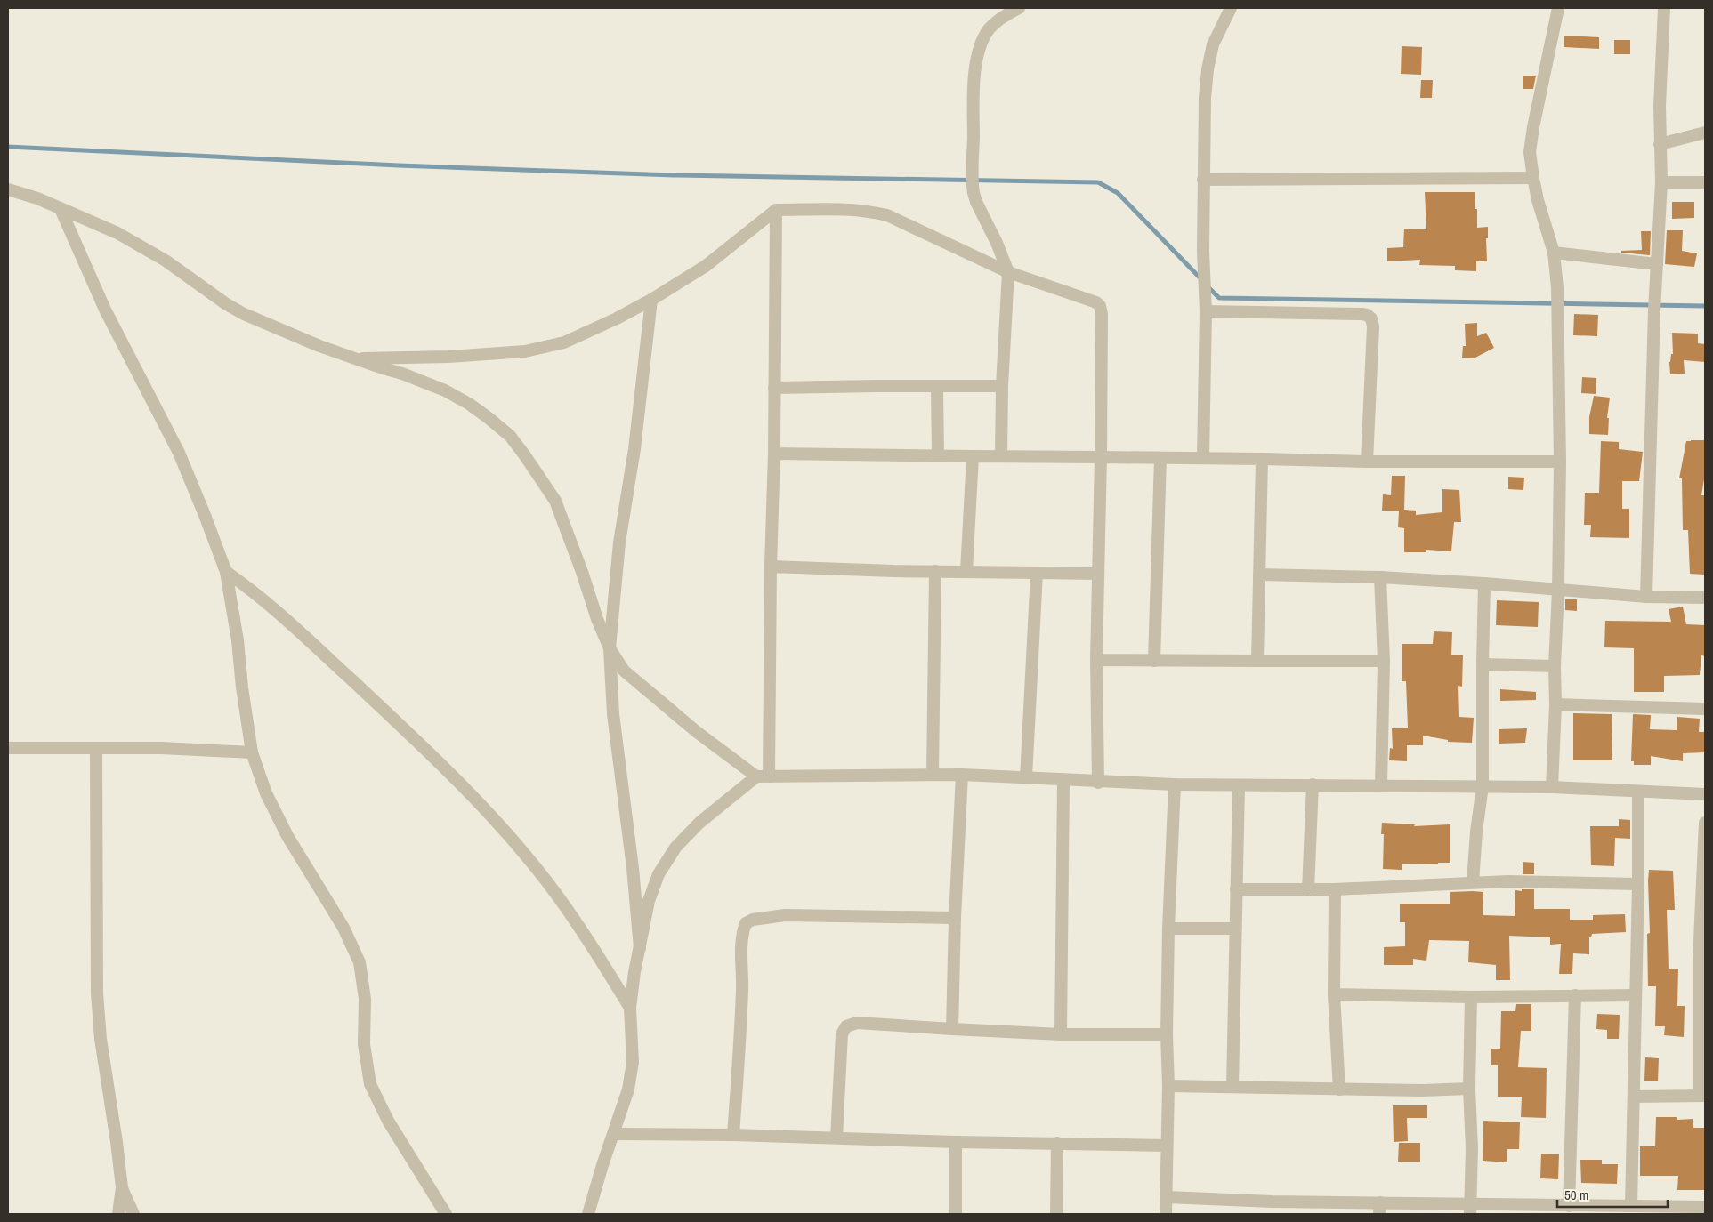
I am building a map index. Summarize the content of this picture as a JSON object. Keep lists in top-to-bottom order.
{
  "scale_bar": "50 m"
}
